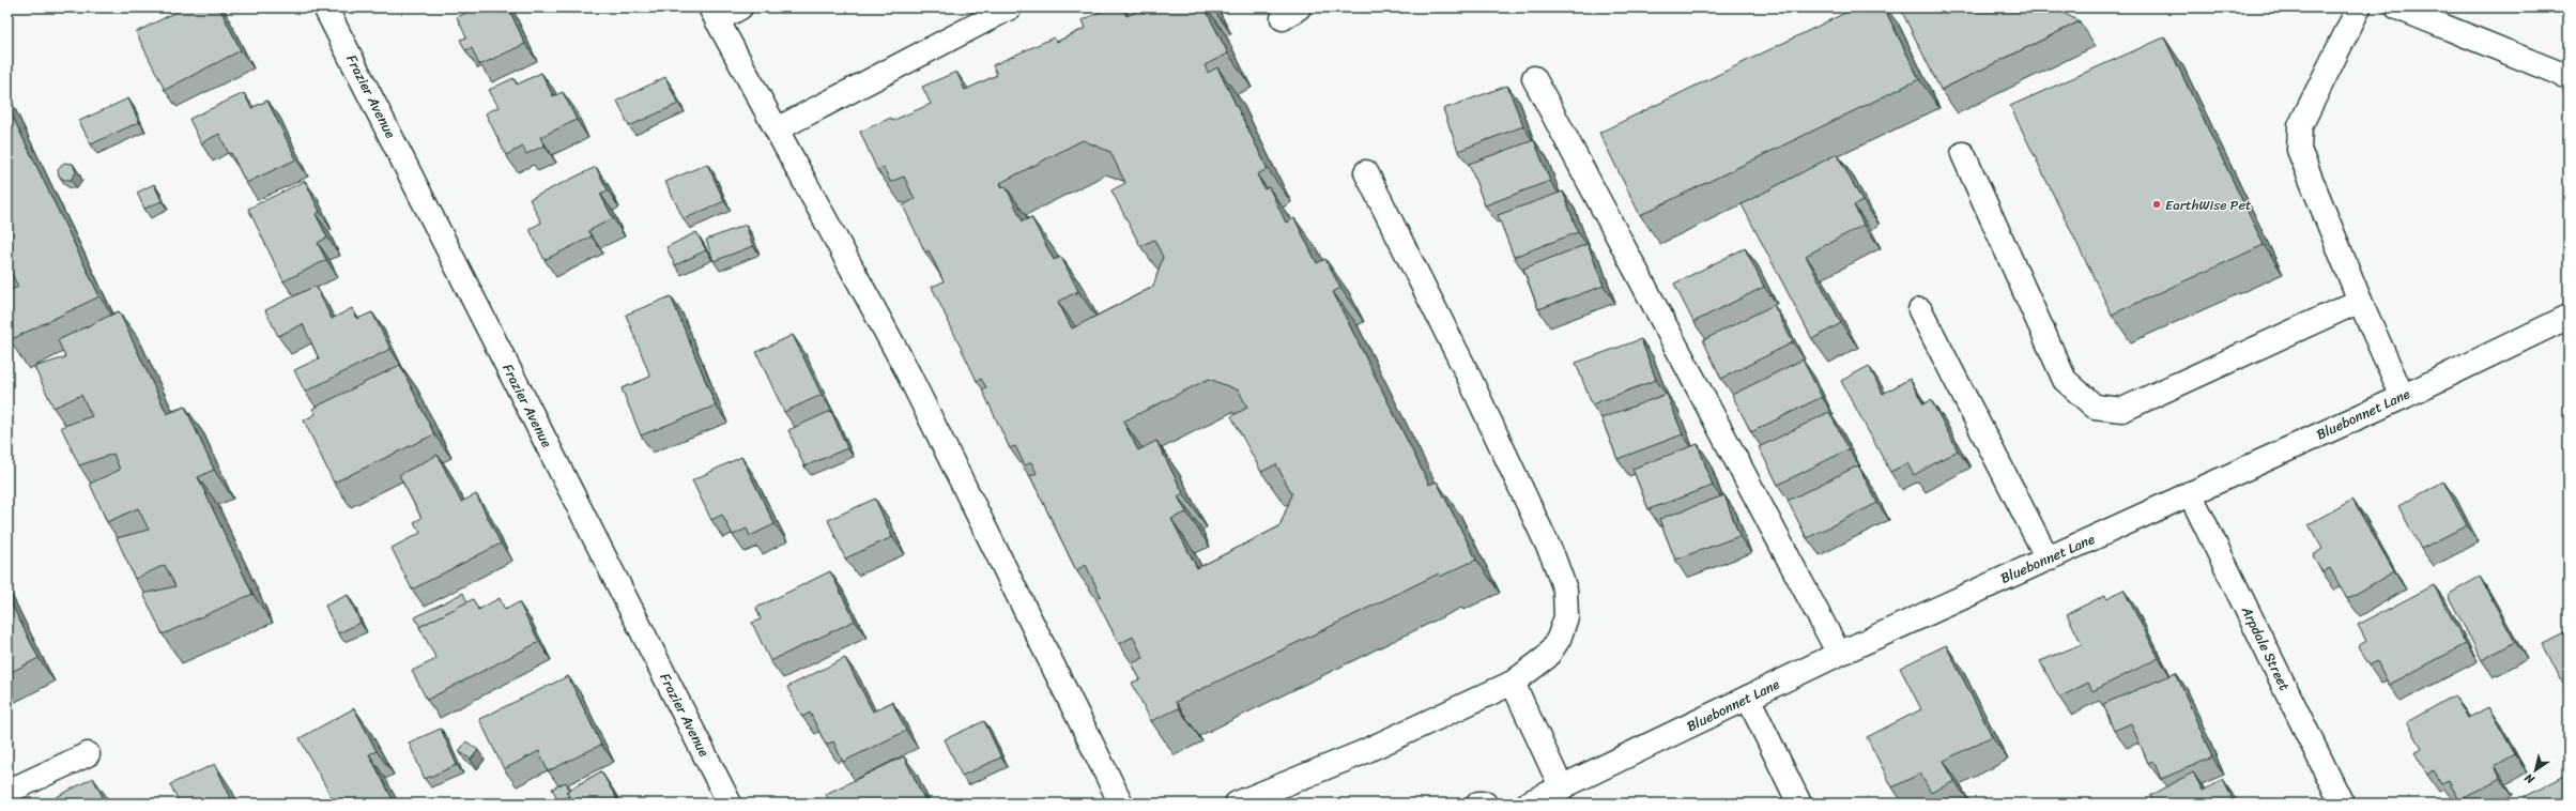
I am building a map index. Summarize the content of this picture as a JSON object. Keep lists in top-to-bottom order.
{
  "streets": {
    "street": ["Frazier Avenue", "Bluebonnet Lane", "Arpdale Street"]
  },
  "crossings": [
    ["Bluebonnet Lane", "Arpdale Street"]
  ],
  "places": ["EarthWise Pet"],
  "north": "bottom left"
}
